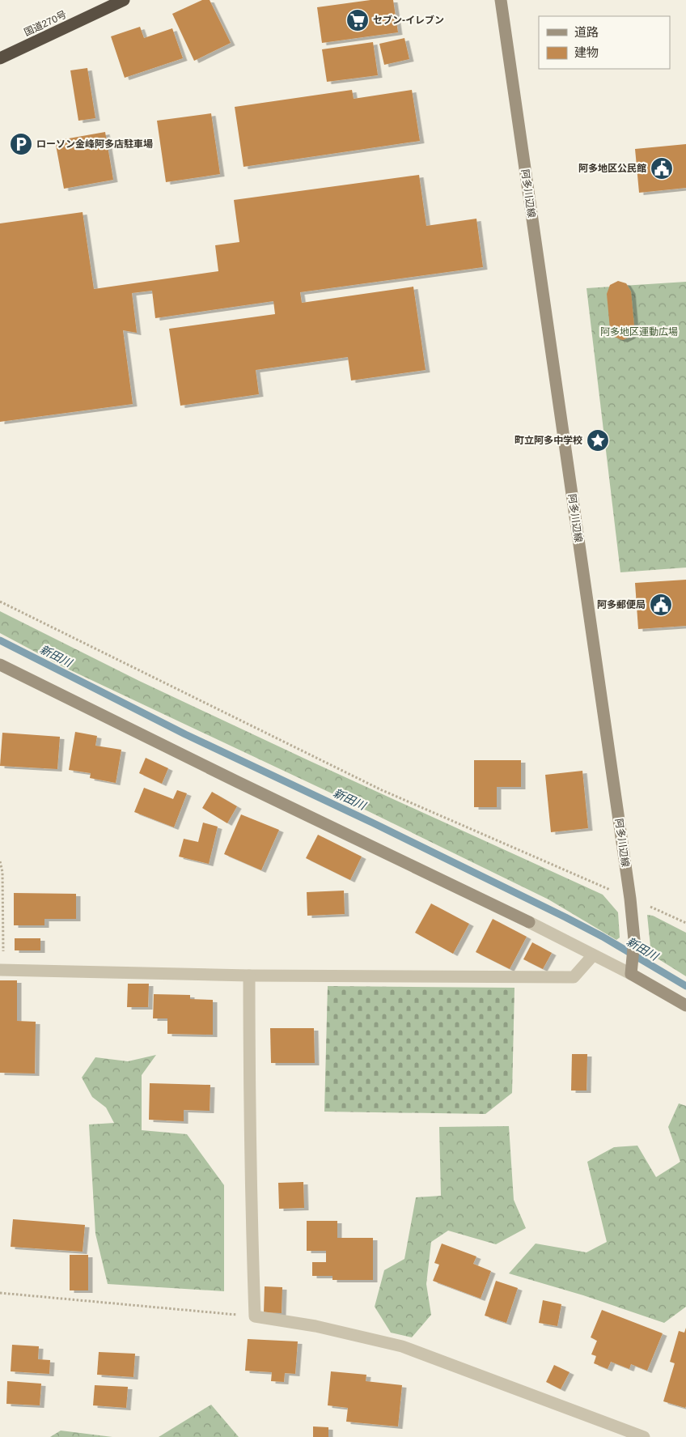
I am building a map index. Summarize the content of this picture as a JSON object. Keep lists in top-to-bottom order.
{
  "streets": {
    "highway": ["国道270号"],
    "main road": ["阿多川辺線"]
  },
  "water": ["新田川"],
  "parks": ["阿多地区運動広場"],
  "places": {
    "supermarket": ["セブン-イレブン"],
    "parking": ["ローソン金峰阿多店駐車場"],
    "public building": ["阿多地区公民館", "阿多郵便局"],
    "place": ["町立阿多中学校"]
  },
  "legend": ["道路", "建物"]
}
